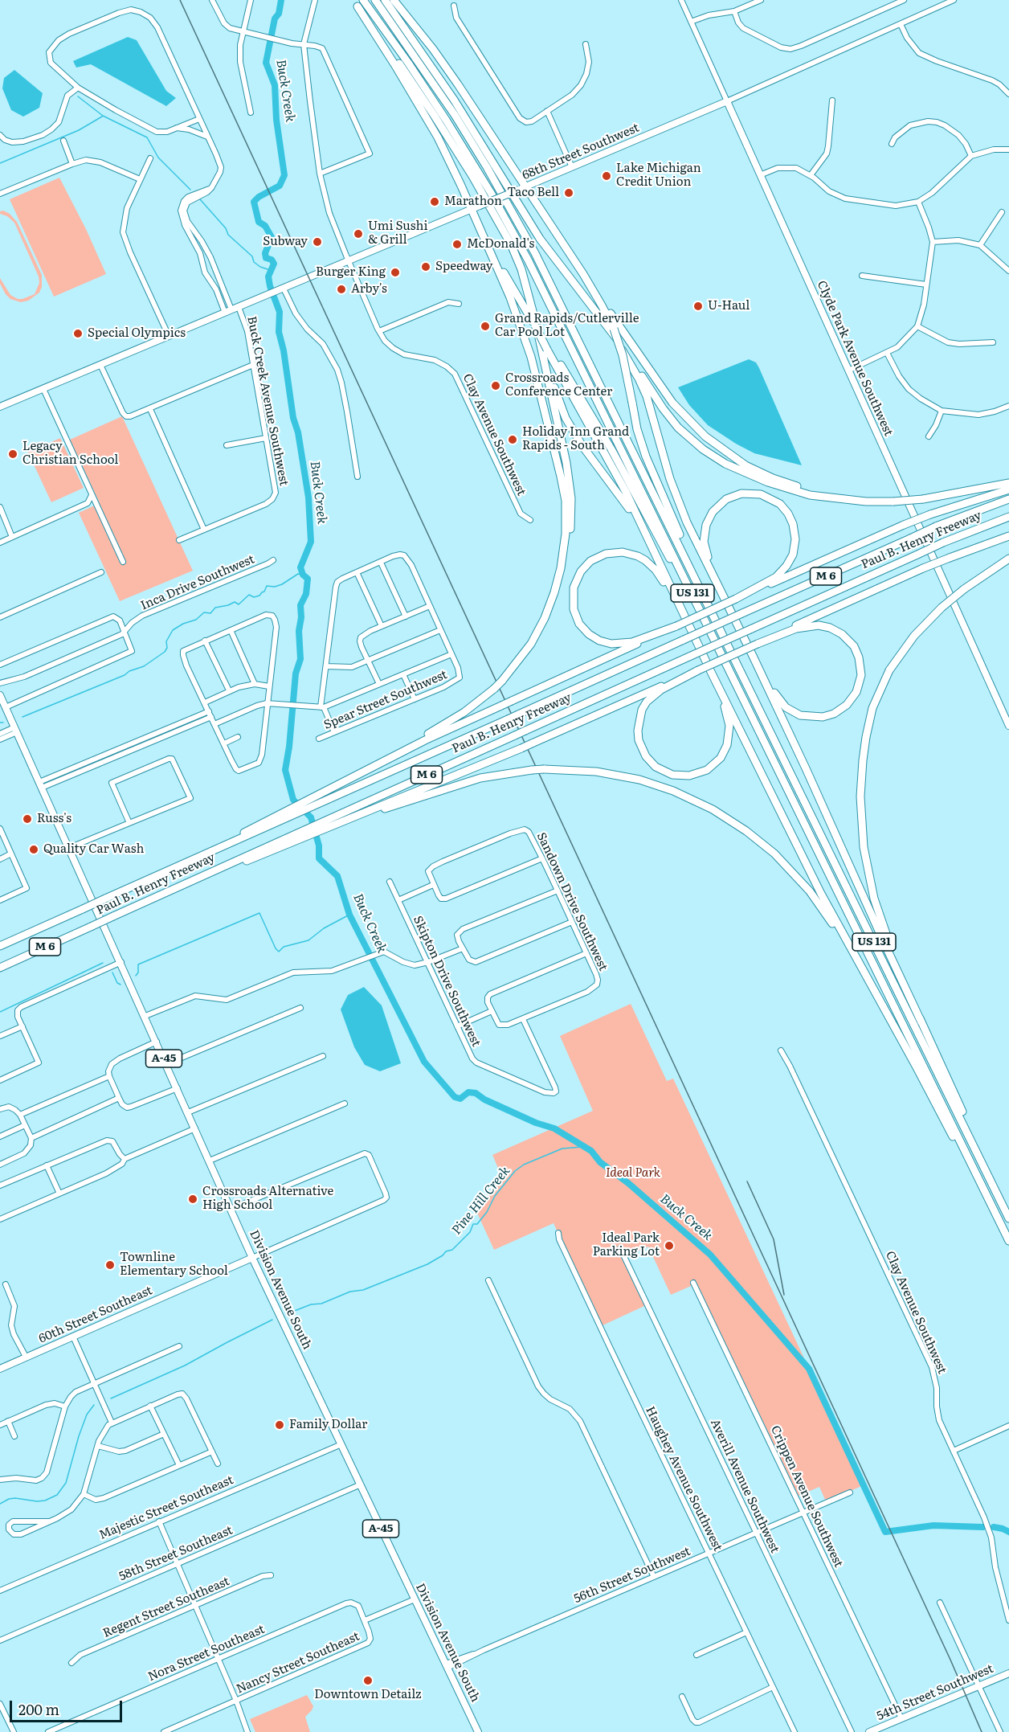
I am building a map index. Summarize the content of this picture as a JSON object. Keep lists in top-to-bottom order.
{
  "streets": {
    "highway": ["Paul B. Henry Freeway", "M 6", "US 131"],
    "main road": [
      "68th Street Southwest",
      "Clyde Park Avenue Southwest",
      "A-45",
      "Division Avenue South",
      "60th Street Southeast",
      "54th Street Southwest"
    ],
    "street": [
      "Buck Creek Avenue Southwest",
      "Clay Avenue Southwest",
      "Inca Drive Southwest",
      "Spear Street Southwest",
      "Sandown Drive Southwest",
      "Skipton Drive Southwest",
      "Haughey Avenue Southwest",
      "Averill Avenue Southwest",
      "Crippen Avenue Southwest",
      "Majestic Street Southeast",
      "58th Street Southeast",
      "56th Street Southwest",
      "Regent Street Southeast",
      "Nora Street Southeast",
      "Nancy Street Southeast"
    ]
  },
  "crossings": [
    ["68th Street Southwest", "Clyde Park Avenue Southwest"],
    ["68th Street Southwest", "Buck Creek Avenue Southwest"],
    ["68th Street Southwest", "Clay Avenue Southwest"],
    ["Sandown Drive Southwest", "Skipton Drive Southwest"],
    ["Division Avenue South", "60th Street Southeast"],
    ["Division Avenue South", "Majestic Street Southeast"],
    ["Division Avenue South", "58th Street Southeast"],
    ["Division Avenue South", "56th Street Southwest"],
    ["Division Avenue South", "Nancy Street Southeast"],
    ["Haughey Avenue Southwest", "56th Street Southwest"],
    ["Averill Avenue Southwest", "56th Street Southwest"],
    ["Crippen Avenue Southwest", "56th Street Southwest"],
    ["Crippen Avenue Southwest", "54th Street Southwest"],
    ["Nora Street Southeast", "Nancy Street Southeast"]
  ],
  "water": ["Buck Creek", "Pine Hill Creek"],
  "parks": ["Ideal Park"],
  "places": [
    "Lake Michigan Credit Union",
    "Taco Bell",
    "Marathon",
    "Umi Sushi & Grill",
    "Subway",
    "McDonald's",
    "Speedway",
    "Burger King",
    "Arby's",
    "U-Haul",
    "Grand Rapids/Cutlerville Car Pool Lot",
    "Special Olympics",
    "Crossroads Conference Center",
    "Holiday Inn Grand Rapids - South",
    "Legacy Christian School",
    "Russ's",
    "Quality Car Wash",
    "Crossroads Alternative High School",
    "Ideal Park Parking Lot",
    "Townline Elementary School",
    "Family Dollar",
    "Downtown Detailz"
  ],
  "scale_bar": "200 m"
}
